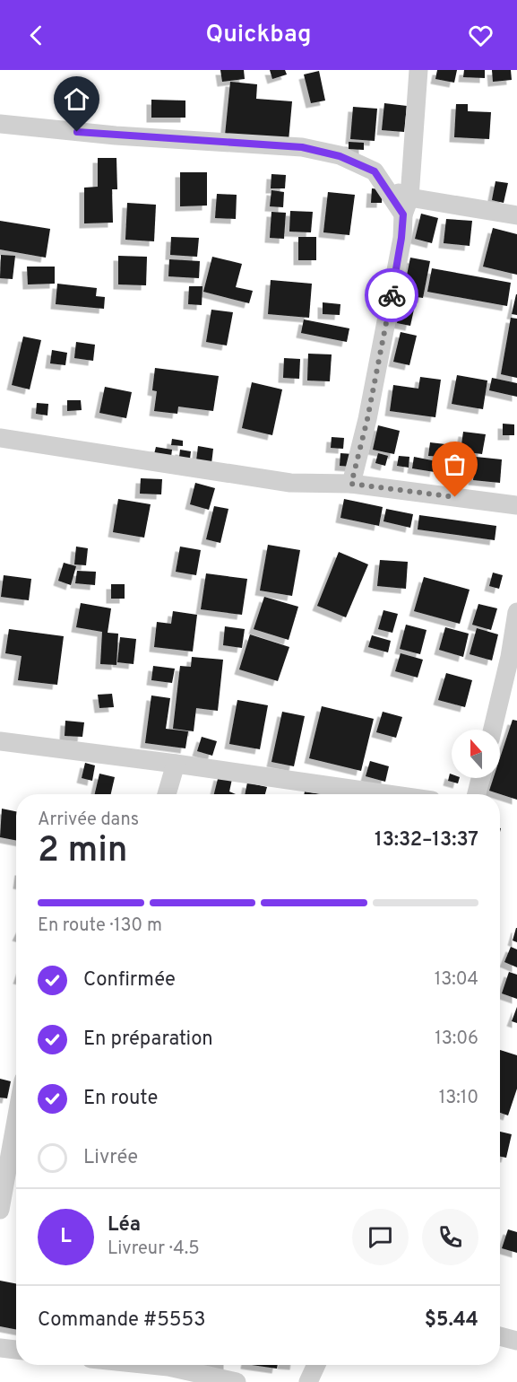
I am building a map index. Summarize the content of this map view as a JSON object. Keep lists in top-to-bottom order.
{
  "north": "top",
  "page": {
    "header": "Quickbag",
    "heading": ["2 min", "Arrivée dans", "13:32–13:37"],
    "panel": [
      "Léa",
      "Livreur · 4.5",
      "Commande #5553",
      "$5.44"
    ],
    "bar": "En route · 130 m",
    "list": [
      ["Confirmée", "13:04"],
      ["En préparation", "13:06"],
      ["En route", "13:10"],
      "Livrée"
    ],
    "round": "L"
  }
}
